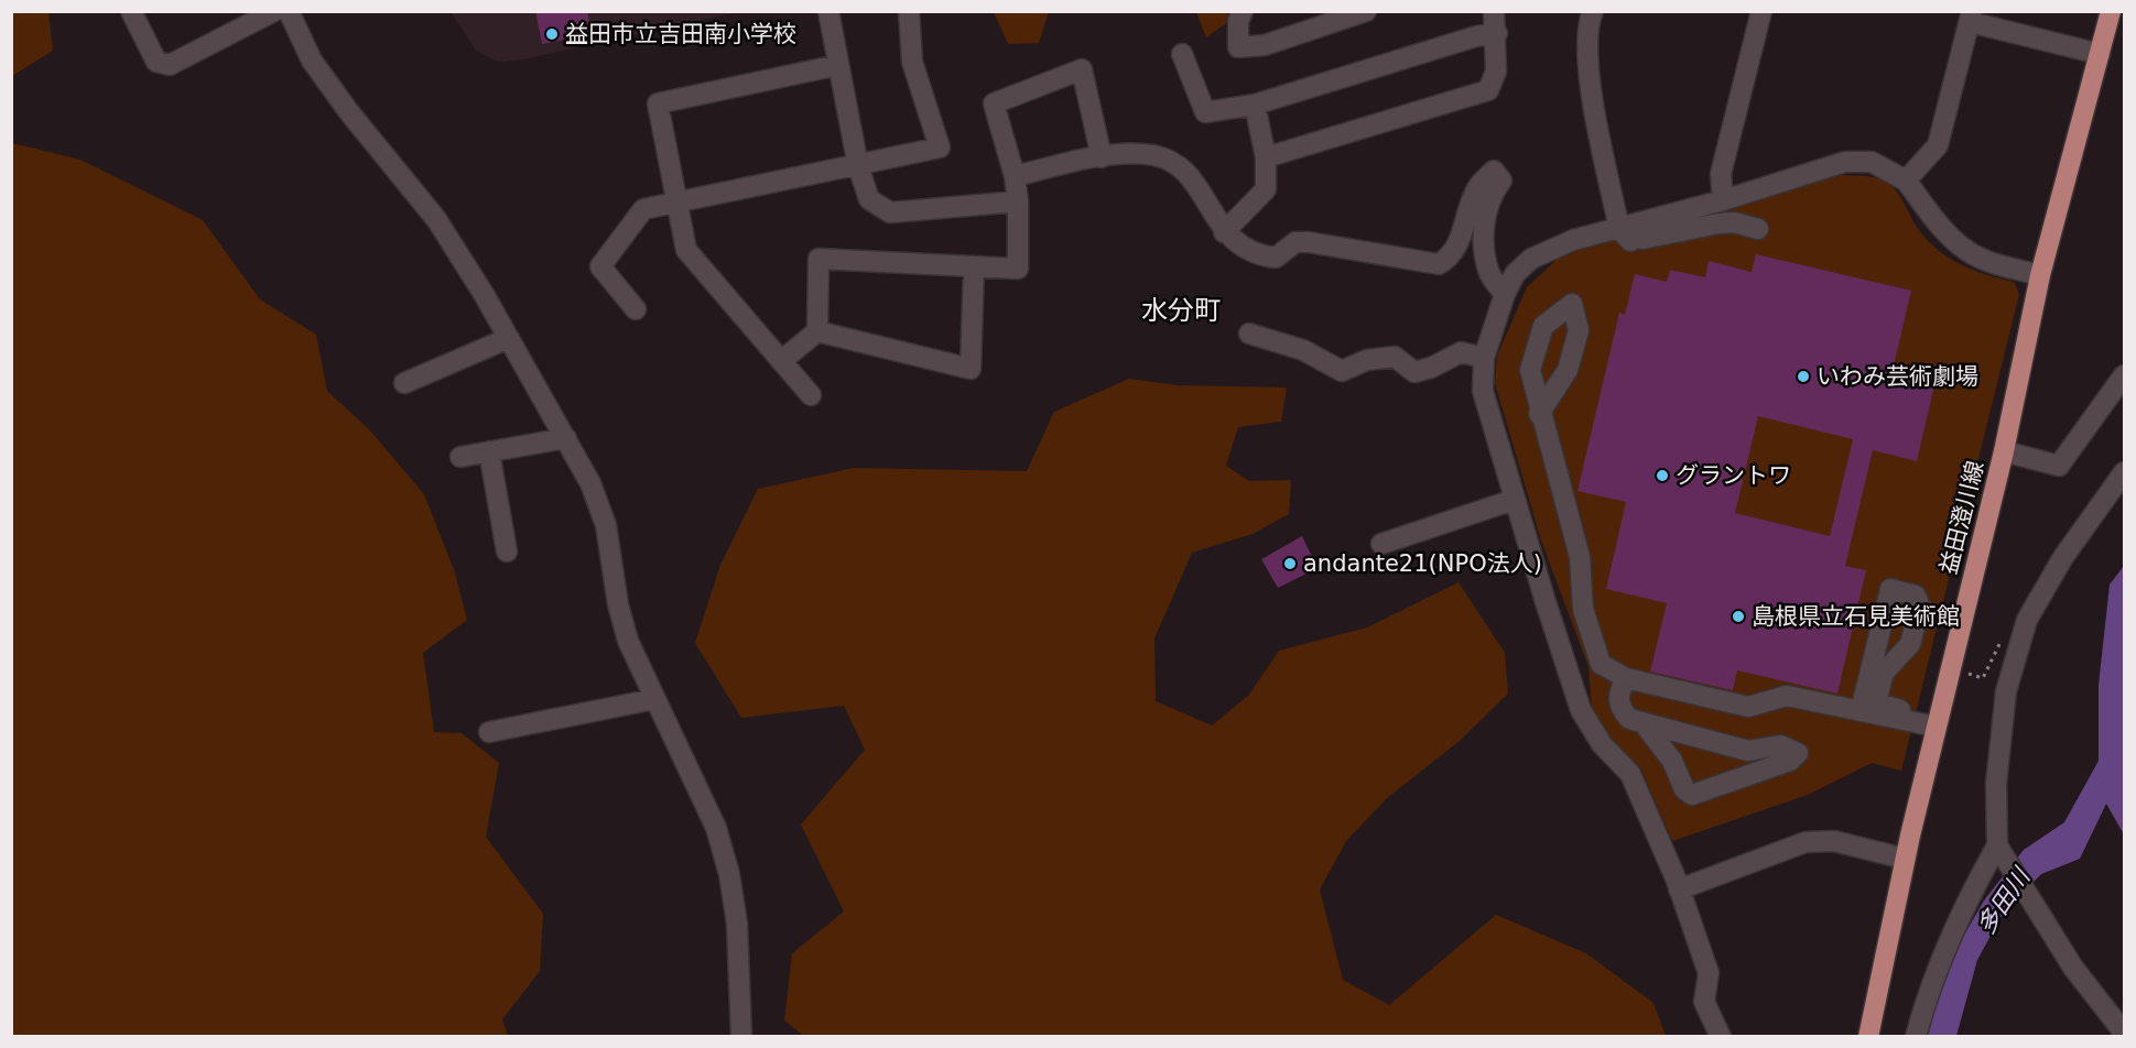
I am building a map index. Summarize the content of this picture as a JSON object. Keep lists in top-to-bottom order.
{
  "streets": {
    "main road": ["益田澄川線"]
  },
  "districts": ["水分町"],
  "water": ["多田川"],
  "places": [
    "益田市立吉田南小学校",
    "いわみ芸術劇場",
    "グラントワ",
    "andante21(NPO法人)",
    "島根県立石見美術館"
  ]
}
